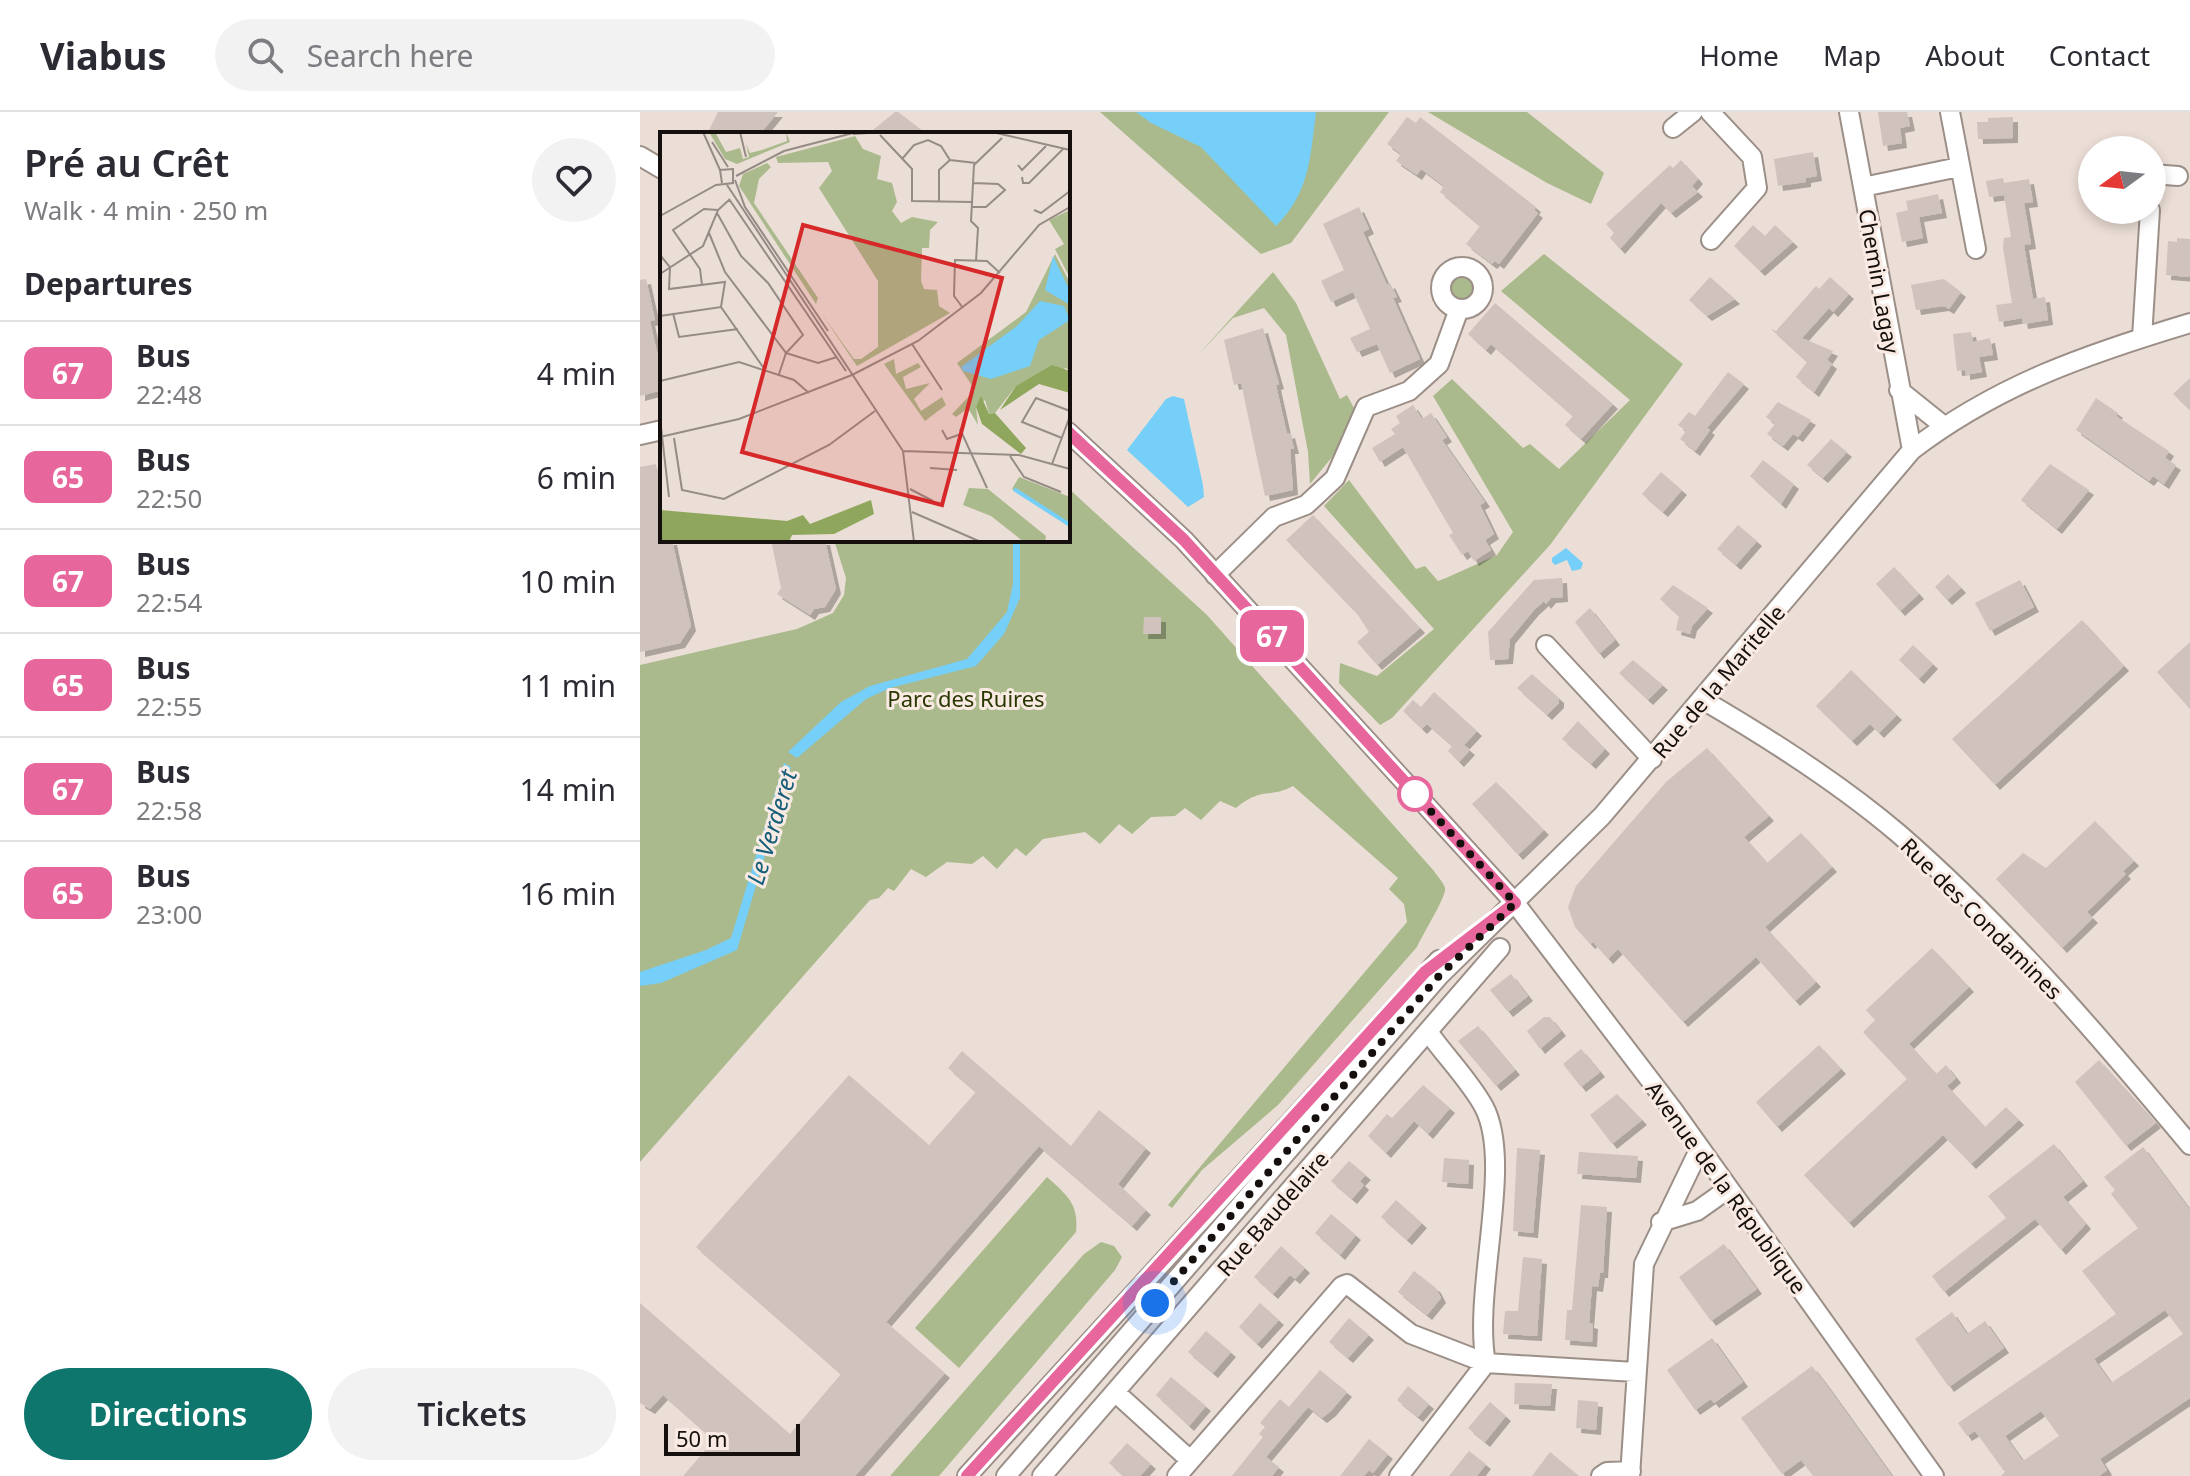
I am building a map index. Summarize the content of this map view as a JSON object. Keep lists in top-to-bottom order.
{
  "streets": {
    "street": [
      "Chemin Lagay",
      "Rue de la Maritelle",
      "Rue des Condamines",
      "Avenue de la République",
      "Rue Baudelaire"
    ]
  },
  "crossings": [
    ["Chemin Lagay", "Rue de la Maritelle"],
    ["Rue de la Maritelle", "Rue des Condamines"],
    ["Rue de la Maritelle", "Avenue de la République"]
  ],
  "water": ["Le Verderet"],
  "parks": ["Parc des Ruires"],
  "lines": ["bus line 67"],
  "scale_bar": "50 m",
  "north": "left",
  "page": {
    "header": "Viabus",
    "search": "Search here",
    "nav": [
      "Home",
      "Map",
      "About",
      "Contact"
    ],
    "heading": [
      ["Pré au Crêt", "Walk · 4 min · 250 m"],
      "Departures"
    ],
    "on_map": "67",
    "list": [
      {
        "mark": "67",
        "name": "Bus",
        "note": "22:48",
        "value": "4 min"
      },
      {
        "mark": "65",
        "name": "Bus",
        "note": "22:50",
        "value": "6 min"
      },
      {
        "mark": "67",
        "name": "Bus",
        "note": "22:54",
        "value": "10 min"
      },
      {
        "mark": "65",
        "name": "Bus",
        "note": "22:55",
        "value": "11 min"
      },
      {
        "mark": "67",
        "name": "Bus",
        "note": "22:58",
        "value": "14 min"
      },
      {
        "mark": "65",
        "name": "Bus",
        "note": "23:00",
        "value": "16 min"
      }
    ],
    "buttons": ["Directions", "Tickets"],
    "scale": "50 m"
  }
}
